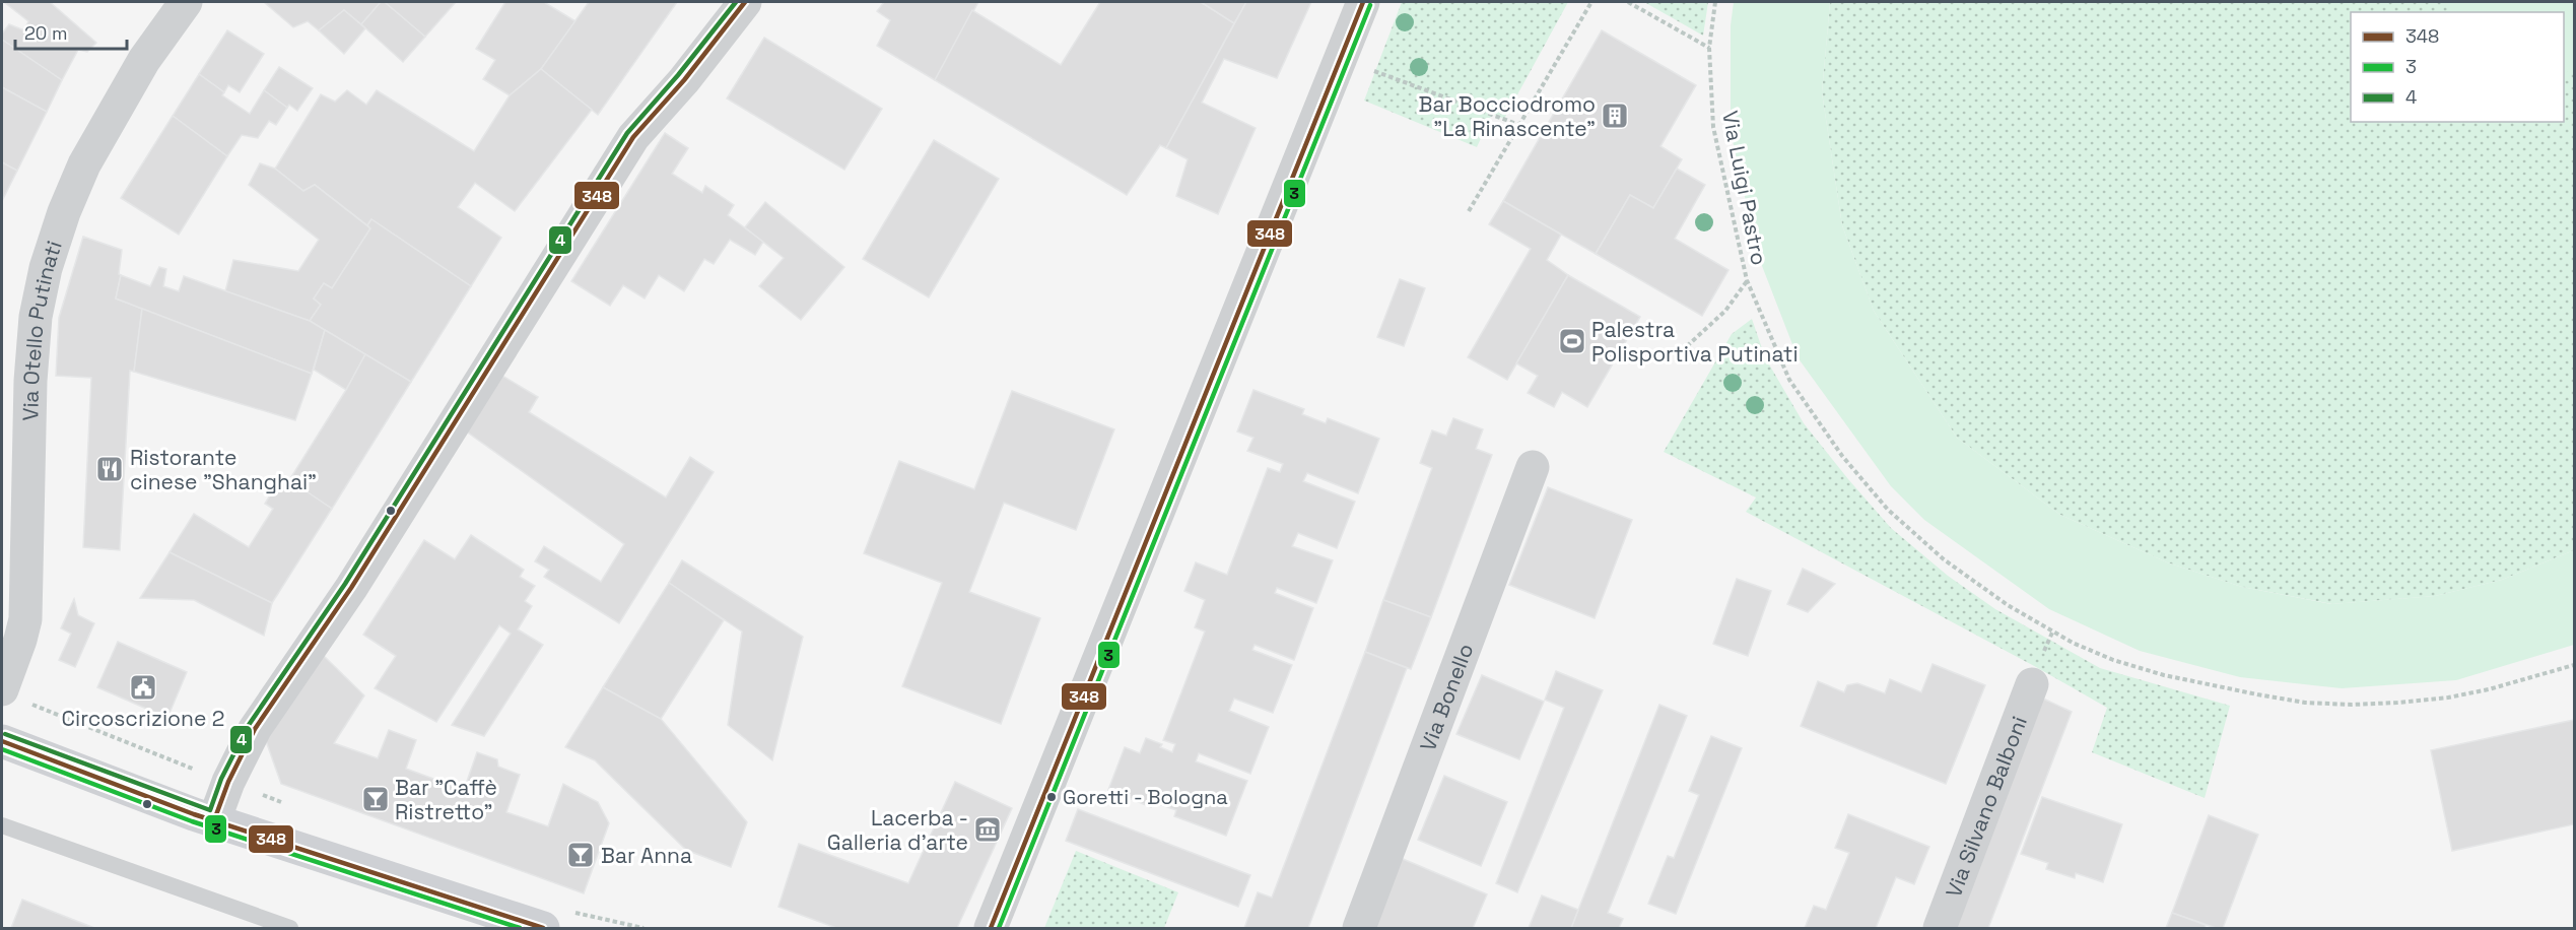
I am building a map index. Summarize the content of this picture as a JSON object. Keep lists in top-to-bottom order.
{
  "streets": {
    "street": ["Via Otello Putinati", "Via Bonello", "Via Silvano Balboni"],
    "path": ["Via Luigi Pastro"]
  },
  "places": {
    "building": ["Bar Bocciodromo \"La Rinascente\""],
    "sports": ["Palestra Polisportiva Putinati"],
    "restaurant": ["Ristorante cinese \"Shanghai\""],
    "public building": ["Circoscrizione 2"],
    "other": ["Goretti - Bologna"],
    "bar": ["Bar \"Caffè Ristretto\"", "Bar Anna"],
    "museum": ["Lacerba - Galleria d'arte"]
  },
  "lines": ["transit line 348", "transit line 4", "transit line 3"],
  "legend": ["348", "3", "4"],
  "scale_bar": "20 m"
}
